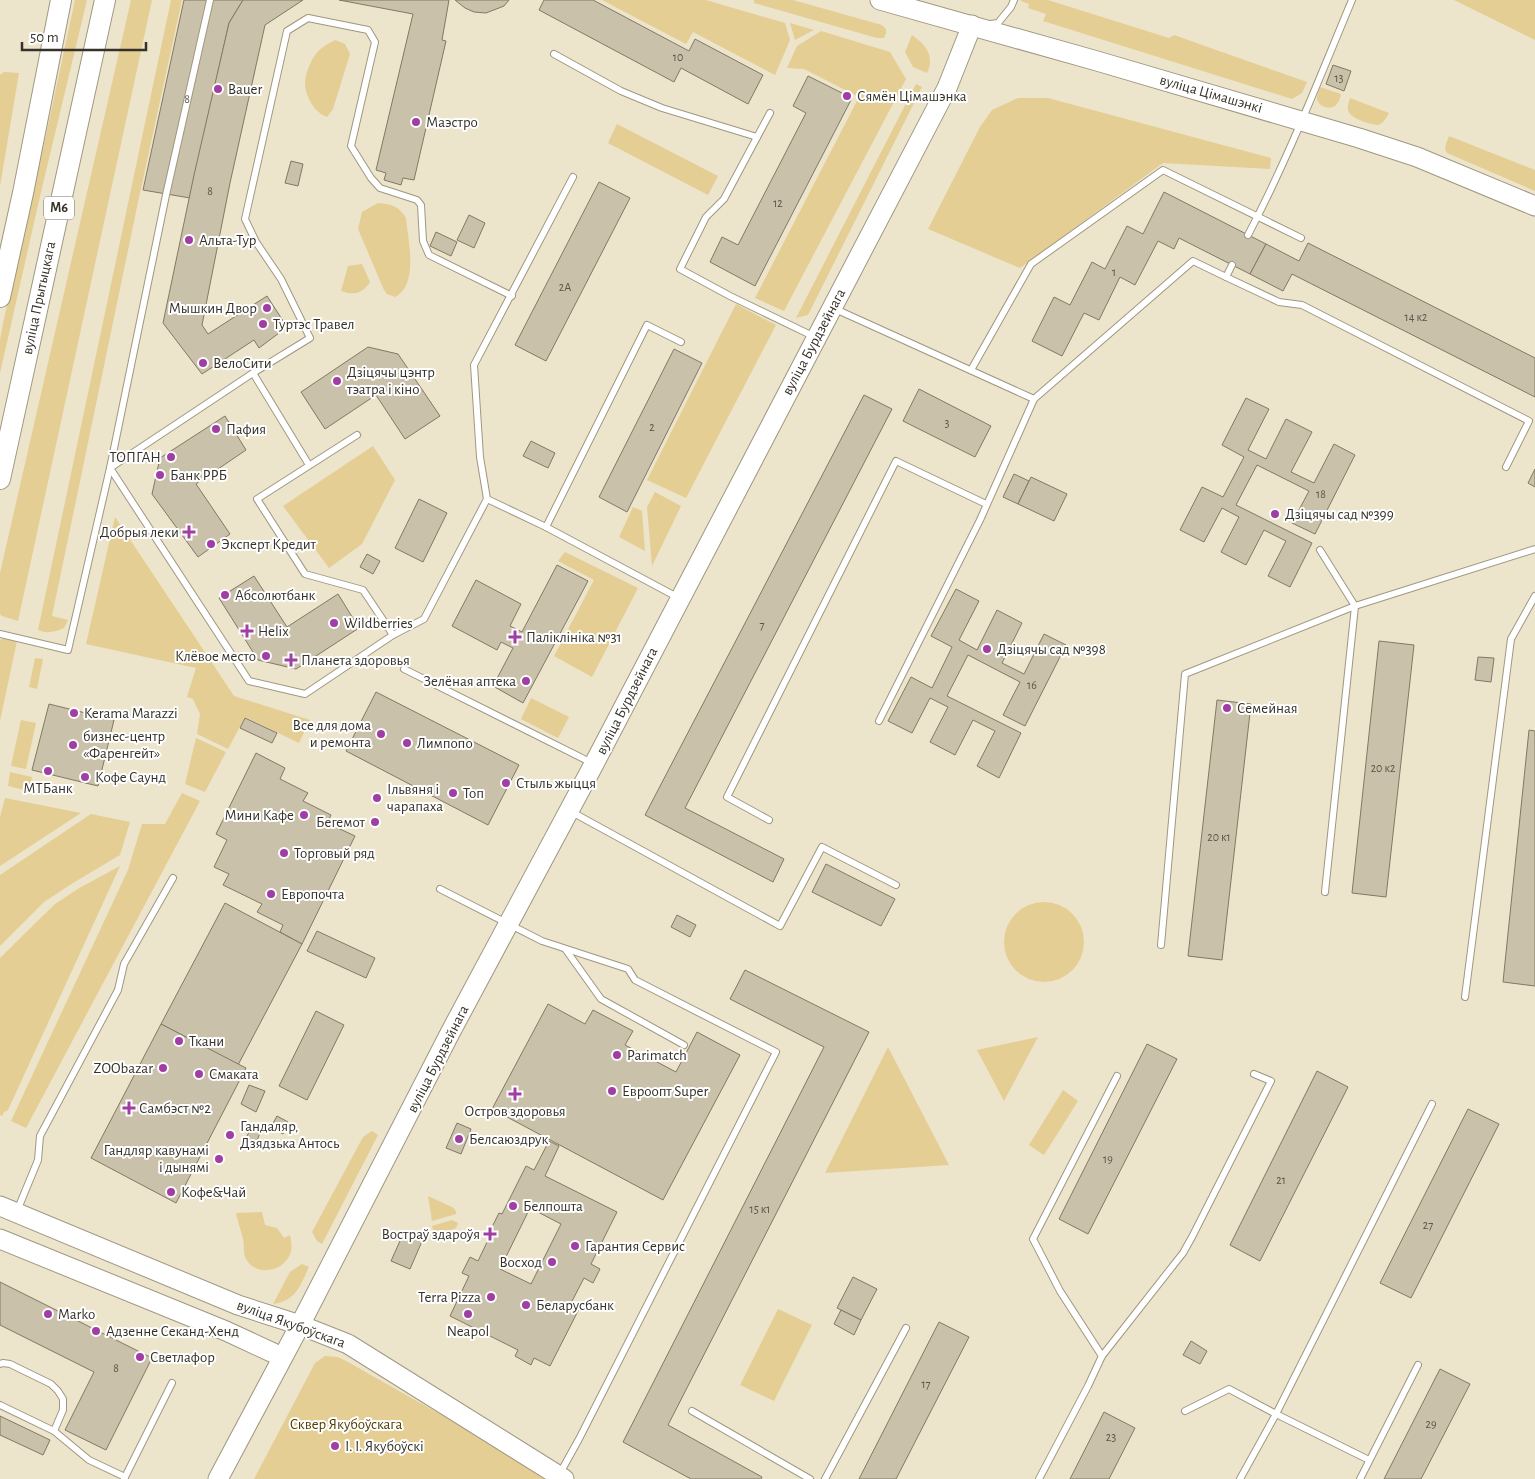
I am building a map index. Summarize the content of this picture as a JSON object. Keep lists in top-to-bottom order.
{
  "streets": {
    "main road": [
      "вуліца Цімашэнкі",
      "М6",
      "вуліца Прытыцкага",
      "вуліца Бурдзейнага",
      "вуліца Якубоўскага"
    ]
  },
  "crossings": [
    ["вуліца Цімашэнкі", "вуліца Бурдзейнага"],
    ["вуліца Бурдзейнага", "вуліца Якубоўскага"]
  ],
  "parks": ["Сквер Якубоўскага"],
  "places": {
    "other": [
      "Bauer",
      "Сямён Цімашэнка",
      "Маэстро",
      "Альта-Тур",
      "Мышкин Двор",
      "Туртэс Травел",
      "ВелоСити",
      "Дзіцячы цэнтр тэатра і кіно",
      "Пафия",
      "ТОПГАН",
      "Банк РРБ",
      "Дзіцячы сад №399",
      "Эксперт Кредит",
      "Абсолютбанк",
      "Wildberries",
      "Дзіцячы сад №398",
      "Клёвое место",
      "Зелёная аптека",
      "Семейная",
      "Kerama Marazzi",
      "Все для дома и ремонта",
      "Лимпопо",
      "бизнес-центр «Фаренгейт»",
      "МТБанк",
      "Кофе Саунд",
      "Стыль жыцця",
      "Топ",
      "Ільвяня і чарапаха",
      "Мини Кафе",
      "Бегемот",
      "Торговый ряд",
      "Европочта",
      "Ткани",
      "Parimatch",
      "ZOObazar",
      "Смаката",
      "Евроопт Super",
      "Гандаляр, Дзядзька Антось",
      "Белсаюздрук",
      "Гандляр кавунамі і дынямі",
      "Кофе&Чай",
      "Белпошта",
      "Гарантия Сервис",
      "Восход",
      "Terra Pizza",
      "Беларусбанк",
      "Marko",
      "Neapol",
      "Адзенне Секанд-Хенд",
      "Светлафор",
      "І. І. Якубоўскі"
    ],
    "health": [
      "Добрыя леки",
      "Helix",
      "Паліклініка №31",
      "Планета здоровья",
      "Остров здоровья",
      "Самбэст №2",
      "Востраў здароўя"
    ]
  },
  "house_numbers": [
    "10",
    "13",
    "8",
    "8",
    "12",
    "1",
    "2А",
    "14 к2",
    "3",
    "2",
    "18",
    "7",
    "16",
    "20 к2",
    "20 к1",
    "19",
    "21",
    "15 к1",
    "27",
    "8",
    "17",
    "29",
    "23"
  ],
  "scale_bar": "50 m"
}
